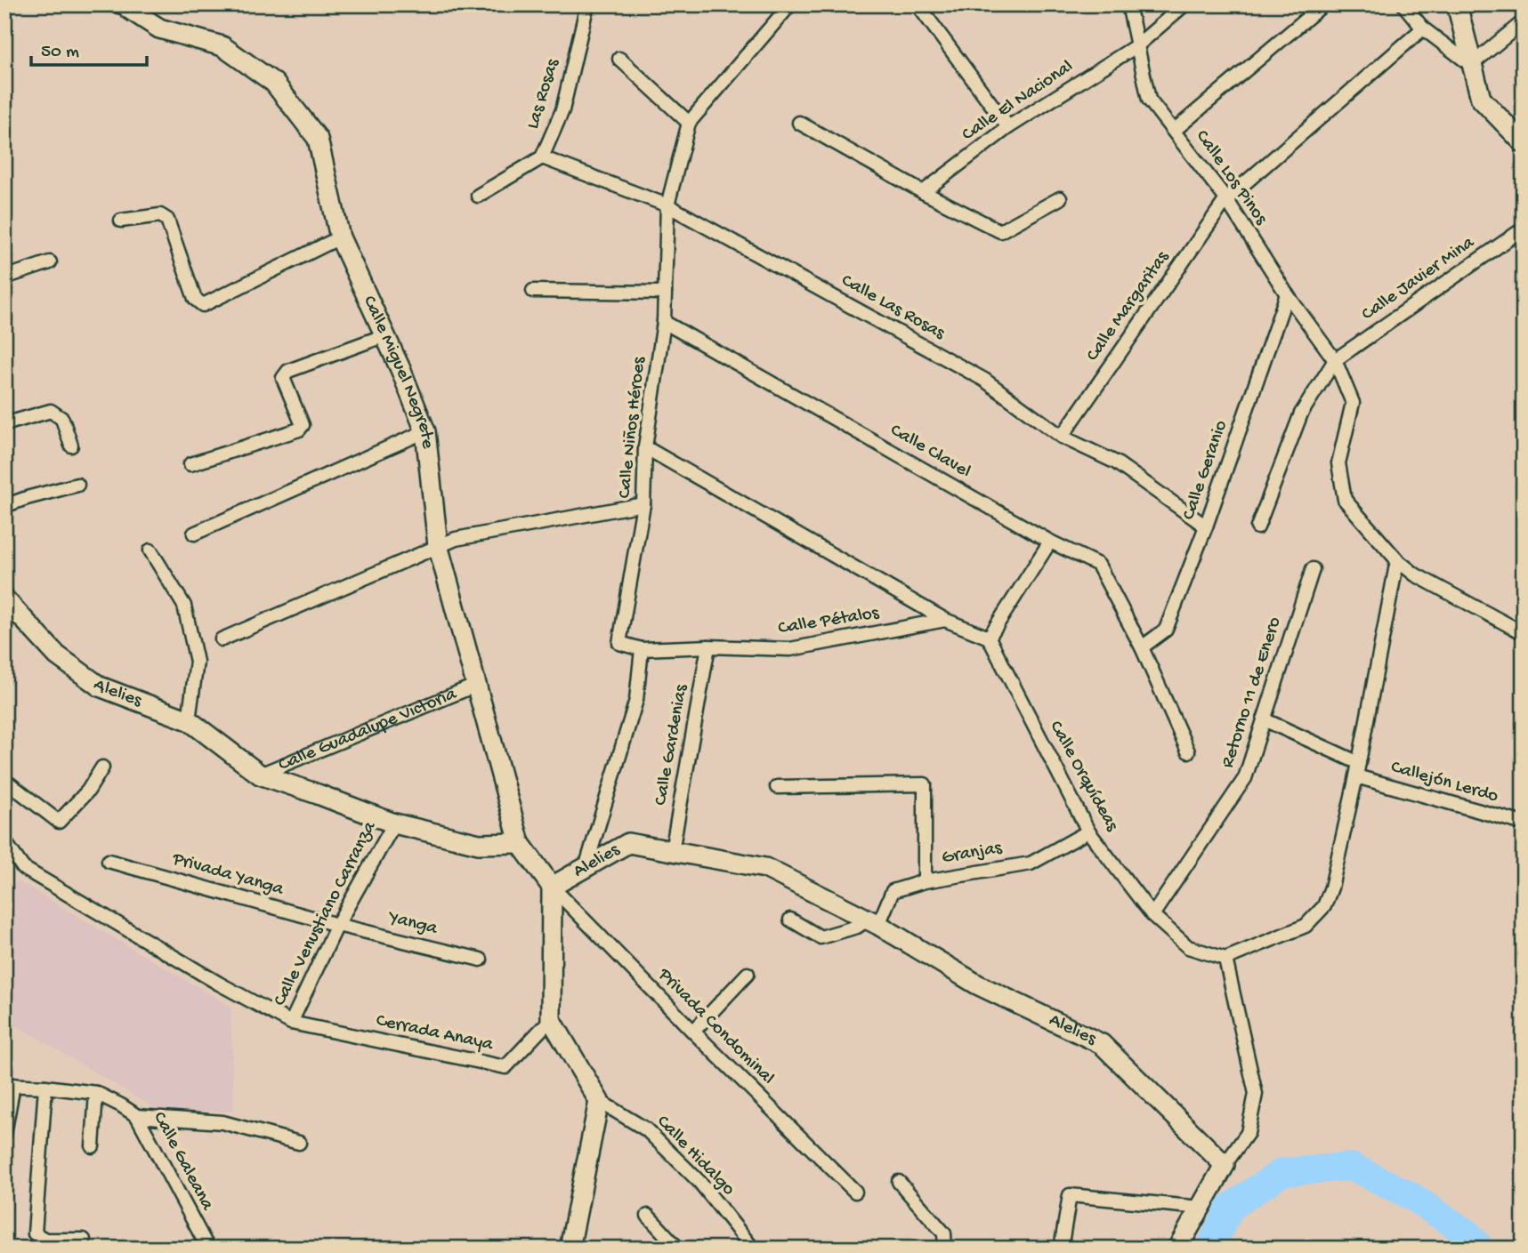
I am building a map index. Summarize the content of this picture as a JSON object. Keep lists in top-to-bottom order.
{
  "streets": {
    "street": [
      "Las Rosas",
      "Calle El Nacional",
      "Calle Los Pinos",
      "Calle Javier Mina",
      "Calle Margaritas",
      "Calle Las Rosas",
      "Calle Miguel Negrete",
      "Calle Niños Héroes",
      "Calle Clavel",
      "Calle Geranio",
      "Calle Pétalos",
      "Alelies",
      "Retorno 11 de Enero",
      "Calle Guadalupe Victoria",
      "Calle Gardenias",
      "Calle Orquídeas",
      "Callejón Lerdo",
      "Granjas",
      "Privada Yanga",
      "Calle Venustiano Carranza",
      "Yanga",
      "Privada Condominal",
      "Cerrada Anaya",
      "Calle Hidalgo",
      "Calle Galeana"
    ]
  },
  "crossings": [
    ["Las Rosas", "Calle Las Rosas"],
    ["Calle El Nacional", "Calle Los Pinos"],
    ["Calle Los Pinos", "Calle Javier Mina"],
    ["Calle Los Pinos", "Calle Margaritas"],
    ["Calle Los Pinos", "Calle Geranio"],
    ["Calle Margaritas", "Calle Las Rosas"],
    ["Calle Las Rosas", "Calle Niños Héroes"],
    ["Calle Las Rosas", "Calle Geranio"],
    ["Calle Miguel Negrete", "Alelies"],
    ["Calle Miguel Negrete", "Calle Guadalupe Victoria"],
    ["Calle Niños Héroes", "Calle Clavel"],
    ["Calle Niños Héroes", "Calle Pétalos"],
    ["Calle Clavel", "Calle Geranio"],
    ["Calle Pétalos", "Calle Gardenias"],
    ["Alelies", "Calle Guadalupe Victoria"],
    ["Alelies", "Calle Gardenias"],
    ["Alelies", "Granjas"],
    ["Alelies", "Calle Venustiano Carranza"],
    ["Alelies", "Privada Condominal"],
    ["Retorno 11 de Enero", "Calle Orquídeas"],
    ["Calle Orquídeas", "Granjas"],
    ["Privada Yanga", "Calle Venustiano Carranza"],
    ["Privada Yanga", "Yanga"],
    ["Calle Venustiano Carranza", "Yanga"],
    ["Calle Venustiano Carranza", "Cerrada Anaya"]
  ],
  "scale_bar": "50 m"
}
